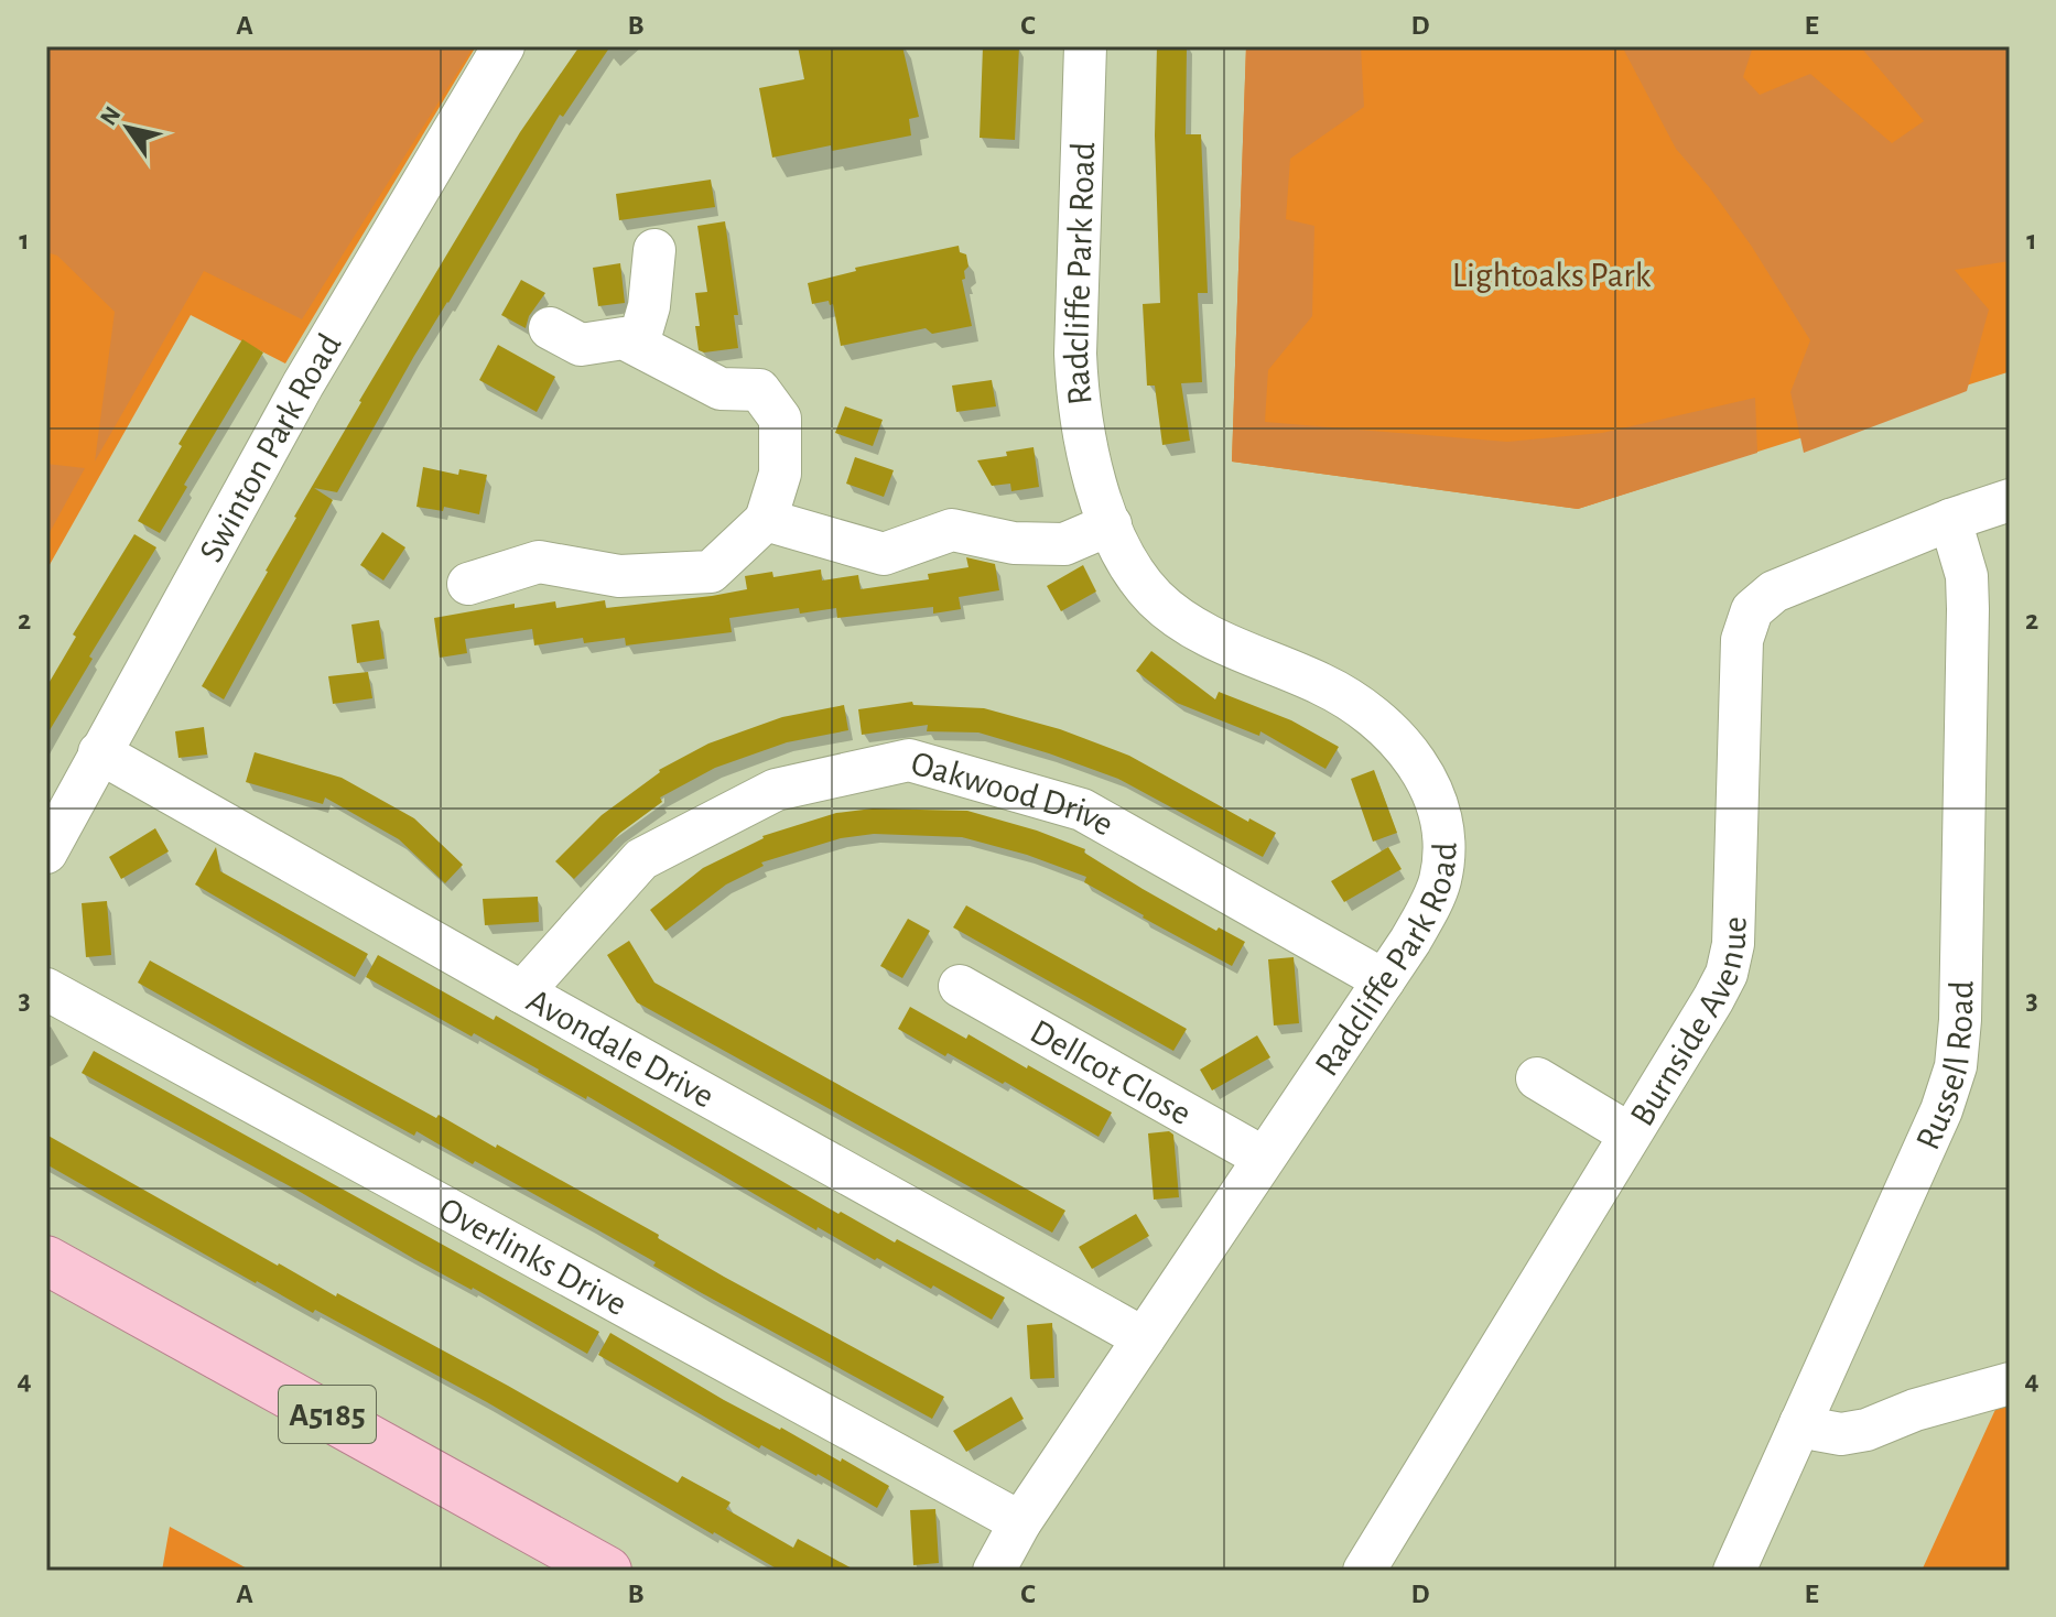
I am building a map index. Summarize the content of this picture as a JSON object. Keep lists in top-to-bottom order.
{
  "streets": {
    "main road": ["A5185"],
    "street": [
      "Radcliffe Park Road",
      "Swinton Park Road",
      "Oakwood Drive",
      "Burnside Avenue",
      "Avondale Drive",
      "Russell Road",
      "Dellcot Close",
      "Overlinks Drive"
    ]
  },
  "crossings": [
    ["Radcliffe Park Road", "Oakwood Drive"],
    ["Radcliffe Park Road", "Avondale Drive"],
    ["Radcliffe Park Road", "Dellcot Close"],
    ["Radcliffe Park Road", "Overlinks Drive"],
    ["Swinton Park Road", "Avondale Drive"],
    ["Oakwood Drive", "Avondale Drive"],
    ["Burnside Avenue", "Russell Road"]
  ],
  "parks": ["Lightoaks Park"],
  "north": "top left",
  "grid": {
    "columns": [
      "A",
      "B",
      "C",
      "D",
      "E"
    ],
    "rows": [
      "1",
      "2",
      "3",
      "4"
    ]
  }
}
